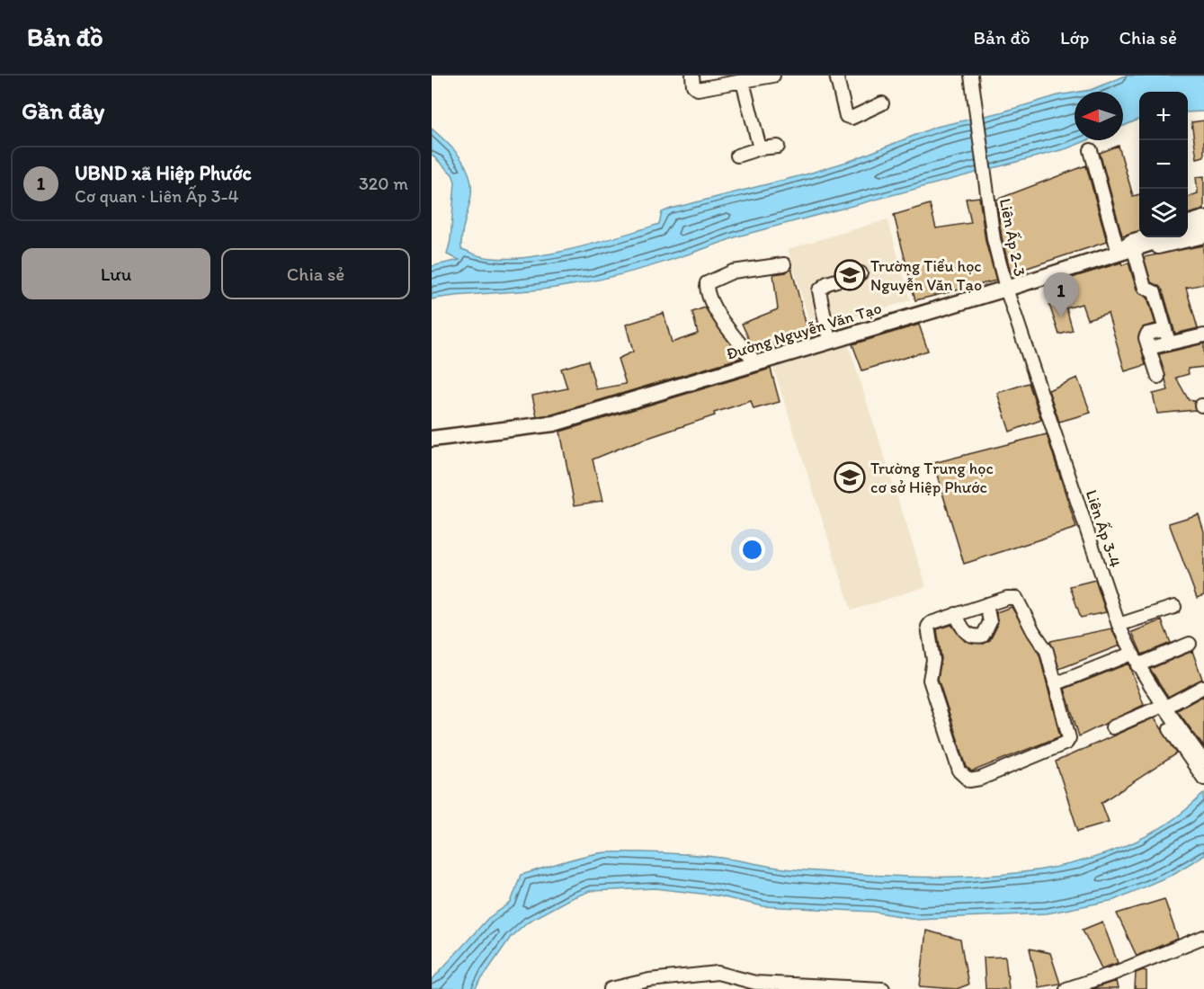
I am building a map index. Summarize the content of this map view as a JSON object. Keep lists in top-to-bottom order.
{
  "streets": {
    "main road": ["Đường Nguyễn Văn Tạo"],
    "street": ["Liên Ấp 2-3", "Liên Ấp 3-4"]
  },
  "crossings": [
    ["Liên Ấp 2-3", "Đường Nguyễn Văn Tạo"],
    ["Liên Ấp 2-3", "Liên Ấp 3-4"],
    ["Đường Nguyễn Văn Tạo", "Liên Ấp 3-4"]
  ],
  "places": {
    "school or university": ["Trường Tiểu học Nguyễn Văn Tạo", "Trường Trung học cơ sở Hiệp Phước"]
  },
  "north": "left",
  "page": {
    "header": "Bản đồ",
    "nav": ["Bản đồ", "Lớp", "Chia sẻ"],
    "heading": "Gần đây",
    "map_buttons": ["+", "−"],
    "list": [
      {
        "mark": "1",
        "name": "UBND xã Hiệp Phước",
        "note": "Cơ quan · Liên Ấp 3-4",
        "value": "320 m"
      }
    ],
    "buttons": ["Lưu", "Chia sẻ"],
    "pins": "1"
  }
}
